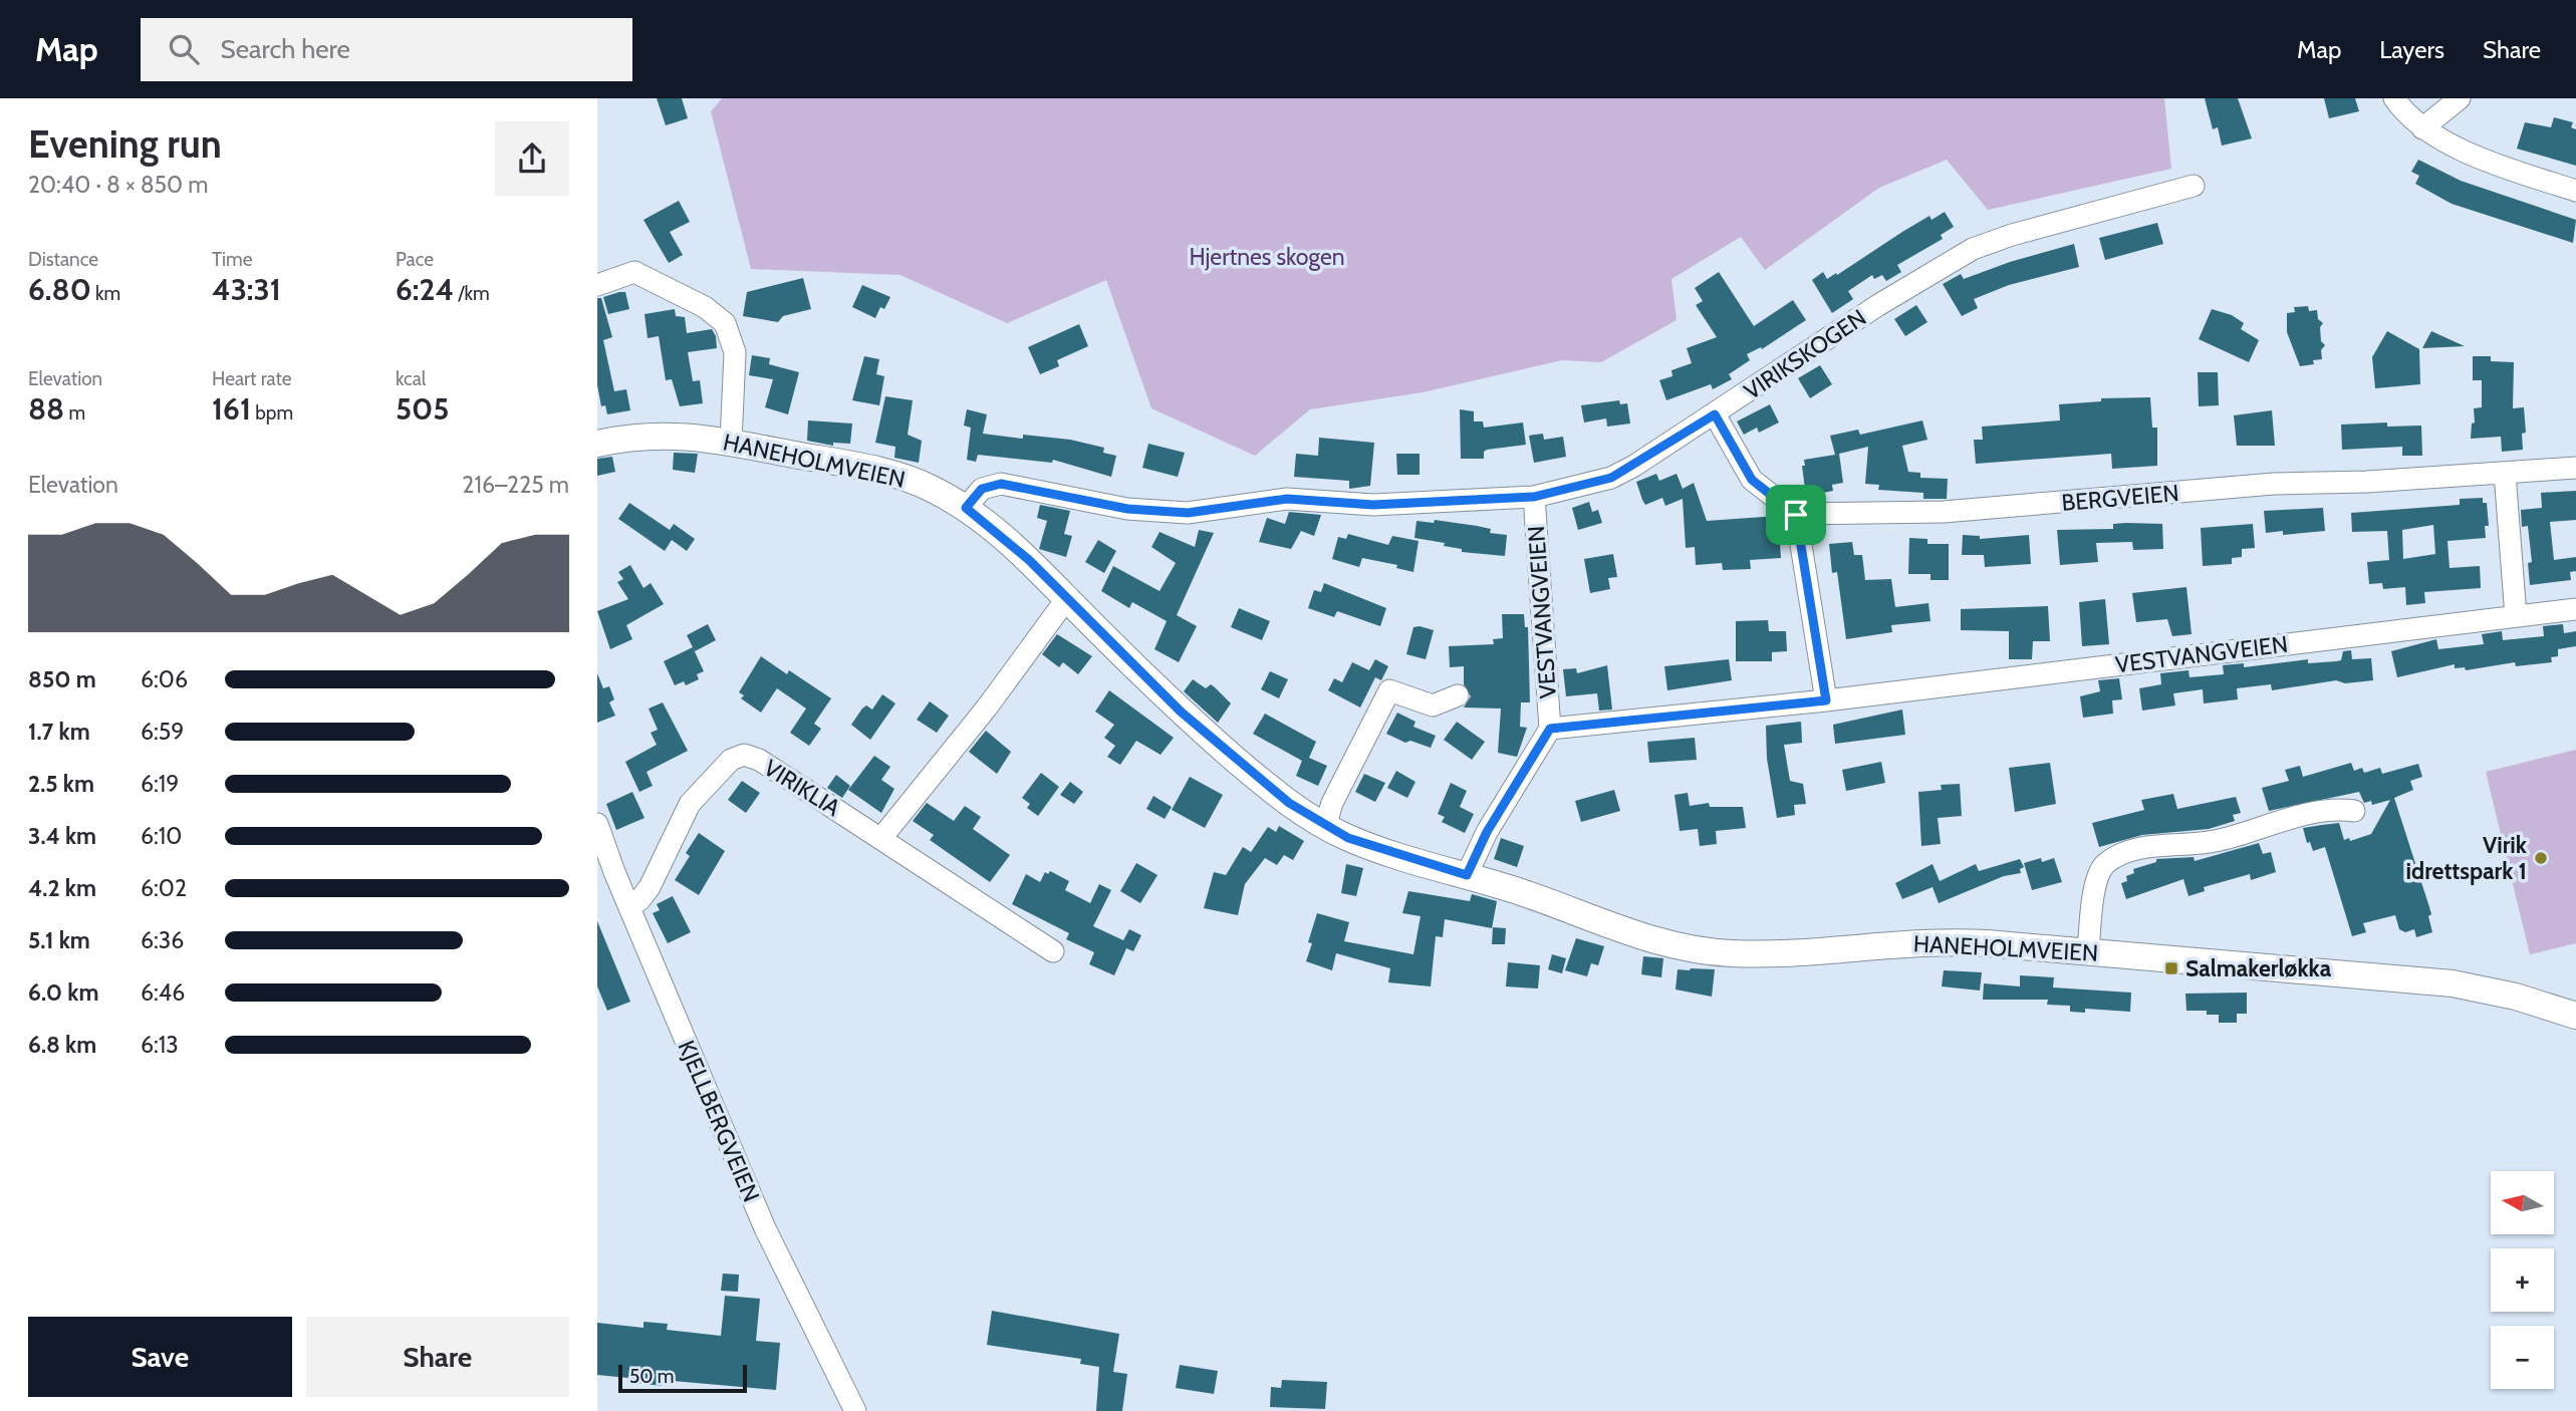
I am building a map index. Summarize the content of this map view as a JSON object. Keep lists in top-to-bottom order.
{
  "streets": {
    "main road": ["HANEHOLMVEIEN"],
    "street": [
      "VIRIKSKOGEN",
      "BERGVEIEN",
      "VESTVANGVEIEN",
      "VIRIKLIA",
      "KJELLBERGVEIEN"
    ]
  },
  "crossings": [
    ["VIRIKSKOGEN", "HANEHOLMVEIEN"],
    ["VIRIKSKOGEN", "VESTVANGVEIEN"],
    ["HANEHOLMVEIEN", "VESTVANGVEIEN"],
    ["VIRIKLIA", "KJELLBERGVEIEN"]
  ],
  "parks": ["Hjertnes skogen"],
  "places": {
    "other": ["Virik idrettspark 1"],
    "transit": ["Salmakerløkka"]
  },
  "scale_bar": "50 m",
  "north": "left",
  "page": {
    "header": "Map",
    "search": "Search here",
    "nav": ["Map", "Layers", "Share"],
    "heading": ["Evening run", "20:40 · 8 × 850 m"],
    "stats": [
      ["Distance", "6.80 km"],
      ["Time", "43:31"],
      ["Pace", "6:24 /km"],
      ["Elevation", "88 m"],
      ["Heart rate", "161 bpm"],
      ["kcal", "505"]
    ],
    "chart": ["Elevation", "216–225 m"],
    "list": [
      {
        "name": "850 m",
        "note": "6:06"
      },
      {
        "name": "1.7 km",
        "note": "6:59"
      },
      {
        "name": "2.5 km",
        "note": "6:19"
      },
      {
        "name": "3.4 km",
        "note": "6:10"
      },
      {
        "name": "4.2 km",
        "note": "6:02"
      },
      {
        "name": "5.1 km",
        "note": "6:36"
      },
      {
        "name": "6.0 km",
        "note": "6:46"
      },
      {
        "name": "6.8 km",
        "note": "6:13"
      }
    ],
    "map_buttons": ["+", "−"],
    "buttons": ["Save", "Share"],
    "scale": "50 m"
  }
}
